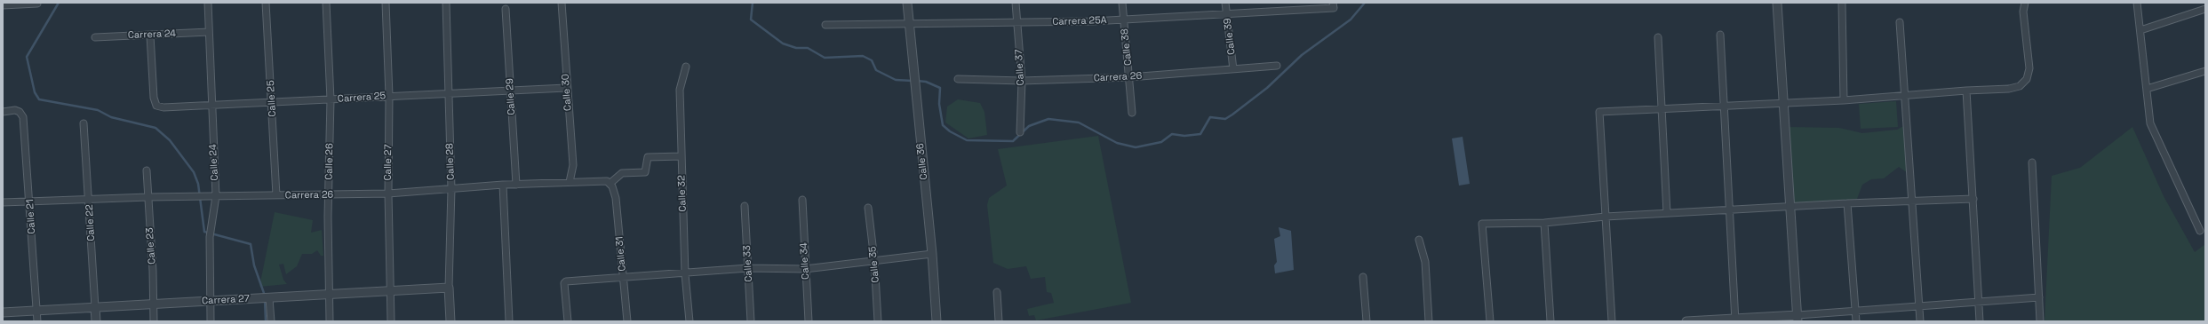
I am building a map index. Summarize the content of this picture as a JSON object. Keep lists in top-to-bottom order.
{
  "streets": {
    "street": [
      "Carrera 25A",
      "Carrera 24",
      "Calle 39",
      "Calle 38",
      "Calle 37",
      "Carrera 26",
      "Calle 30",
      "Calle 29",
      "Carrera 25",
      "Calle 25",
      "Calle 26",
      "Calle 28",
      "Calle 36",
      "Calle 24",
      "Calle 27",
      "Calle 32",
      "Calle 21",
      "Calle 22",
      "Calle 23",
      "Calle 31",
      "Calle 34",
      "Calle 33",
      "Calle 35",
      "Carrera 27"
    ]
  },
  "crossings": [
    ["Carrera 25A", "Calle 39"],
    ["Carrera 25A", "Calle 38"],
    ["Carrera 25A", "Calle 37"],
    ["Carrera 25A", "Calle 36"],
    ["Carrera 24", "Carrera 25"],
    ["Carrera 24", "Calle 24"],
    ["Calle 39", "Carrera 26"],
    ["Calle 38", "Carrera 26"],
    ["Calle 37", "Carrera 26"],
    ["Carrera 26", "Calle 30"],
    ["Carrera 26", "Calle 29"],
    ["Carrera 26", "Calle 25"],
    ["Carrera 26", "Calle 26"],
    ["Carrera 26", "Calle 28"],
    ["Carrera 26", "Calle 24"],
    ["Carrera 26", "Calle 27"],
    ["Carrera 26", "Calle 21"],
    ["Carrera 26", "Calle 22"],
    ["Carrera 26", "Calle 23"],
    ["Carrera 26", "Calle 31"],
    ["Calle 30", "Carrera 25"],
    ["Calle 29", "Carrera 25"],
    ["Carrera 25", "Calle 25"],
    ["Carrera 25", "Calle 26"],
    ["Carrera 25", "Calle 28"],
    ["Carrera 25", "Calle 24"],
    ["Carrera 25", "Calle 27"],
    ["Calle 26", "Carrera 27"],
    ["Calle 28", "Carrera 27"],
    ["Calle 24", "Carrera 27"],
    ["Calle 27", "Carrera 27"],
    ["Calle 21", "Carrera 27"],
    ["Calle 22", "Carrera 27"],
    ["Calle 23", "Carrera 27"]
  ]
}
